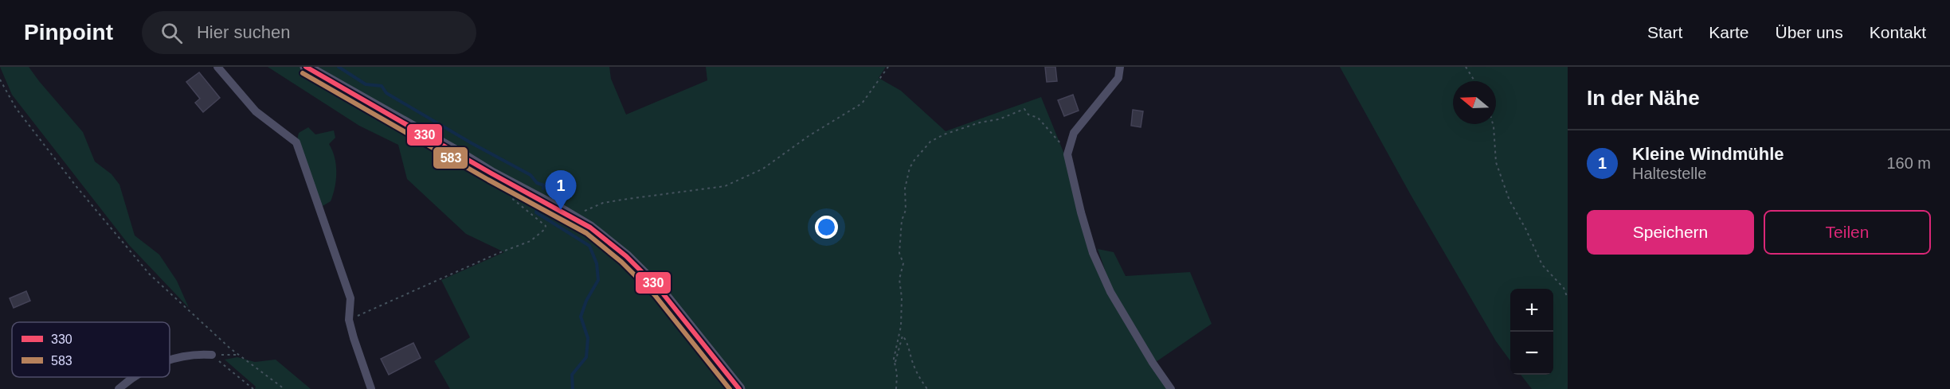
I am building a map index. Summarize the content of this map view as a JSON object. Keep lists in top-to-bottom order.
{
  "lines": ["transit line 330", "transit line 583"],
  "legend": ["330", "583"],
  "north": "left",
  "page": {
    "header": "Pinpoint",
    "search": "Hier suchen",
    "nav": [
      "Start",
      "Karte",
      "Über uns",
      "Kontakt"
    ],
    "heading": "In der Nähe",
    "list": [
      {
        "mark": "1",
        "name": "Kleine Windmühle",
        "note": "Haltestelle",
        "value": "160 m"
      }
    ],
    "pins": "1",
    "buttons": ["Speichern", "Teilen"],
    "map_buttons": ["+", "−"]
  }
}
